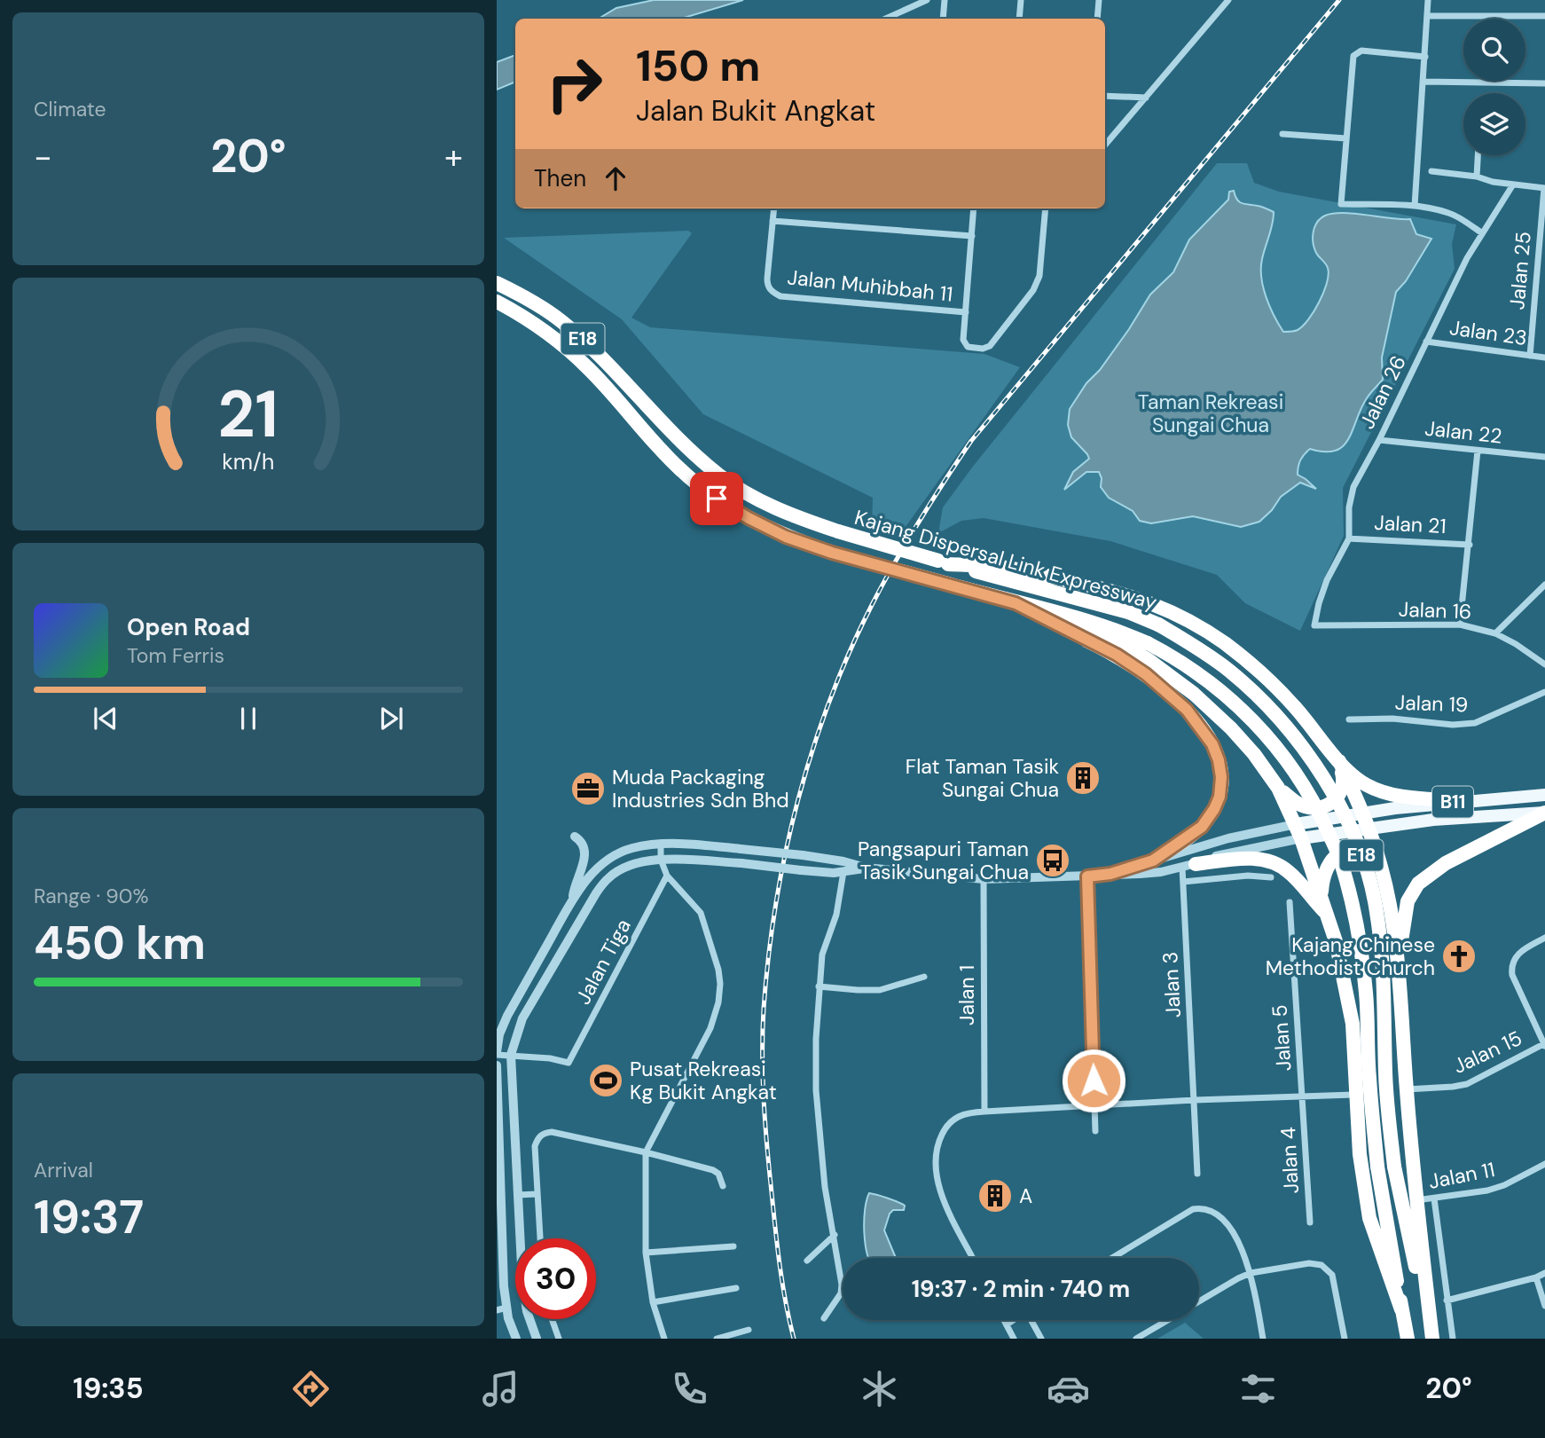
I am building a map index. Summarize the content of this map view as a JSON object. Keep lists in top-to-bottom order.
{
  "streets": {
    "highway": ["E18", "Kajang Dispersal Link Expressway"],
    "main road": ["B11"],
    "street": [
      "Jalan 25",
      "Jalan Muhibbah 11",
      "Jalan 23",
      "Jalan 26",
      "Jalan 22",
      "Jalan 21",
      "Jalan 16",
      "Jalan 19",
      "Jalan Tiga",
      "Jalan 3",
      "Jalan 1",
      "Jalan 5",
      "Jalan 15",
      "Jalan 4",
      "Jalan 11"
    ]
  },
  "crossings": [
    ["Jalan 25", "Jalan 23"],
    ["Jalan 23", "Jalan 26"],
    ["Jalan 26", "Jalan 22"],
    ["Jalan 26", "Jalan 21"],
    ["Jalan 26", "Jalan 16"],
    ["Jalan 22", "Jalan 21"],
    ["Jalan 21", "Jalan 16"],
    ["Jalan 5", "Jalan 4"]
  ],
  "parks": ["Taman Rekreasi Sungai Chua"],
  "places": {
    "building": ["Flat Taman Tasik Sungai Chua", "A"],
    "office": ["Muda Packaging Industries Sdn Bhd"],
    "bus stop": ["Pangsapuri Taman Tasik Sungai Chua"],
    "church": ["Kajang Chinese Methodist Church"],
    "sports": ["Pusat Rekreasi Kg Bukit Angkat"]
  },
  "page": {
    "tile": [
      "Climate",
      ["Range · 90%", "450 km"],
      ["Arrival", "19:37"]
    ],
    "turn": ["150 m", "Jalan Bukit Angkat"],
    "heat": ["−", "20°", "+"],
    "then": "Then",
    "song": ["Open Road", "Tom Ferris"],
    "limit": "30",
    "trip": "19:37 · 2 min · 740 m",
    "tabs": ["19:35", "20°"],
    "gauge": ["21", "km/h"]
  }
}
